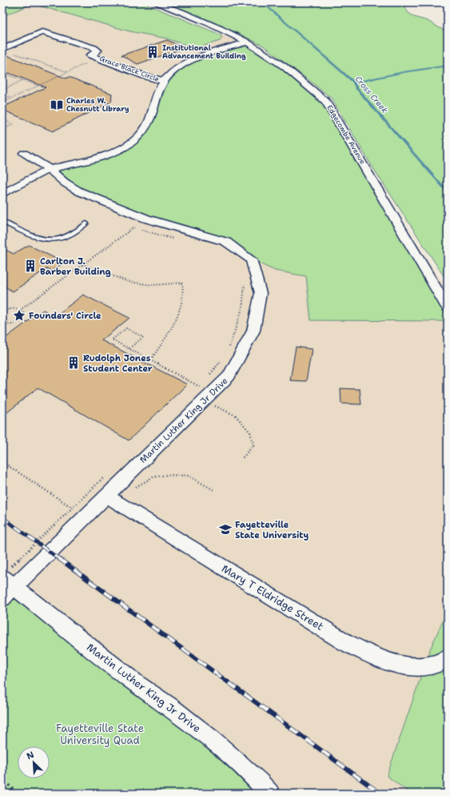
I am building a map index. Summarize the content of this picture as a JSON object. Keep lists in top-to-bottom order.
{
  "streets": {
    "street": [
      "Grace Black Circle",
      "Edgecombe Avenue",
      "Martin Luther King Jr Drive",
      "Mary T Eldridge Street"
    ]
  },
  "crossings": [
    ["Martin Luther King Jr Drive", "Mary T Eldridge Street"]
  ],
  "water": ["Cross Creek"],
  "parks": ["Fayetteville State University Quad"],
  "places": {
    "building": ["Institutional Advancement Building", "Carlton J. Barber Building", "Rudolph Jones Student Center"],
    "library": ["Charles W. Chesnutt Library"],
    "place": ["Founders' Circle"],
    "school or university": ["Fayetteville State University"]
  },
  "north": "top left"
}
